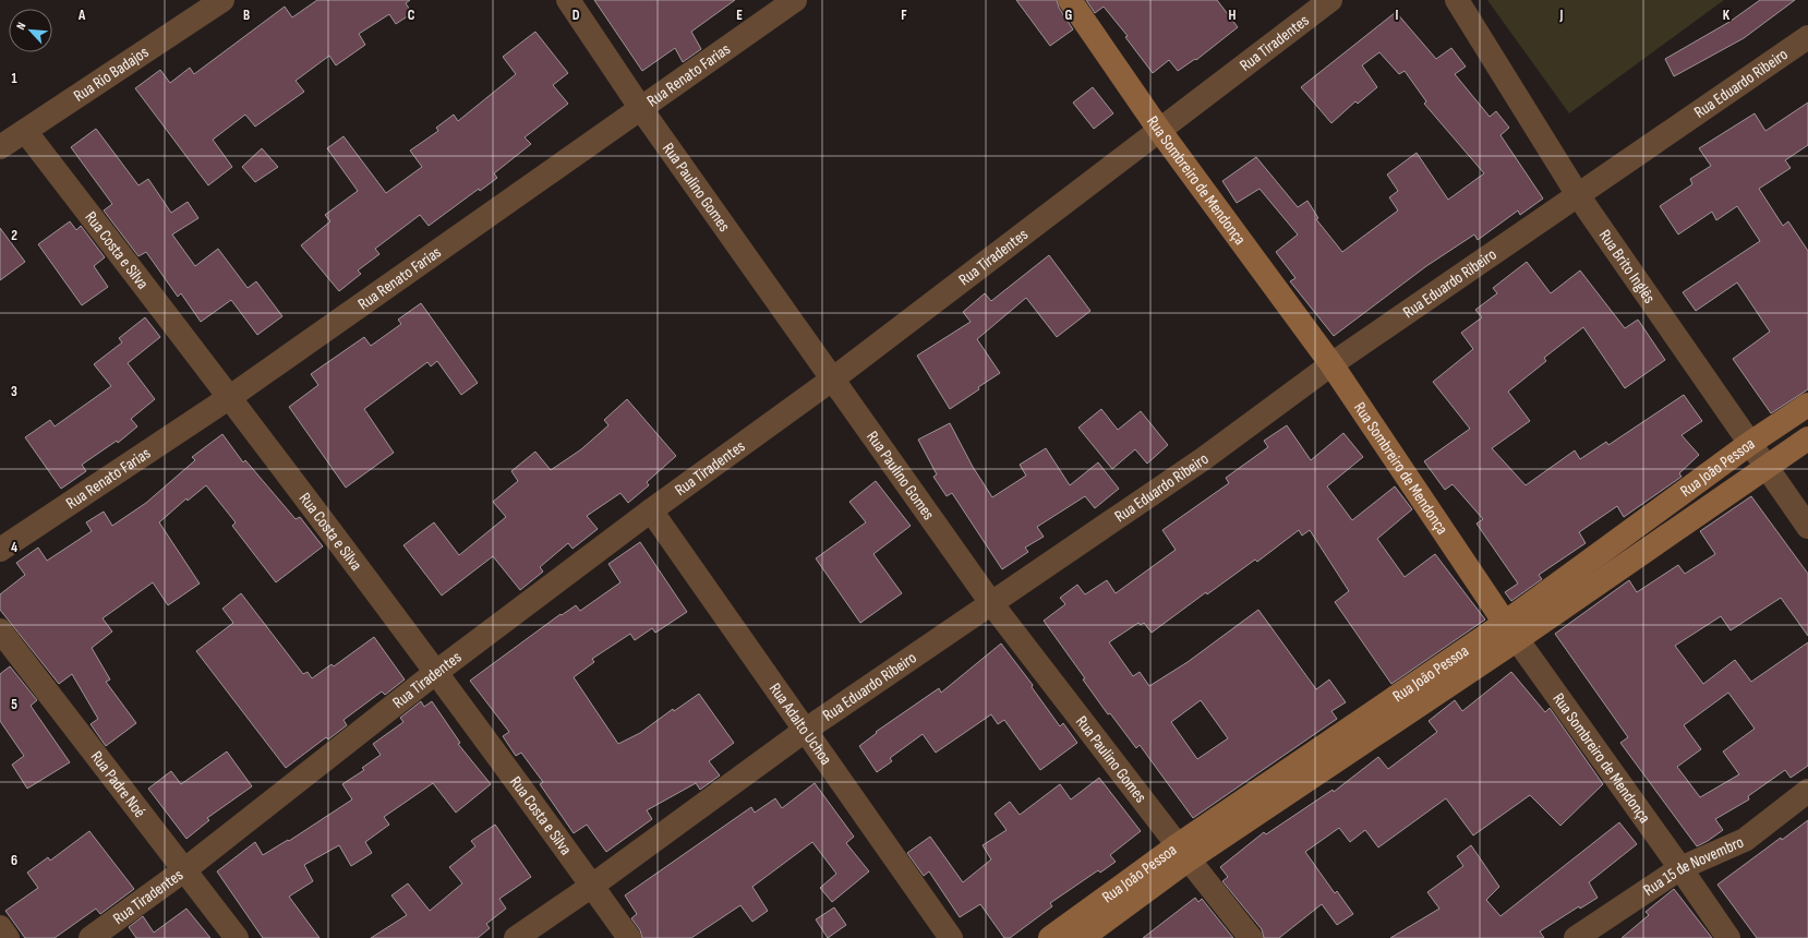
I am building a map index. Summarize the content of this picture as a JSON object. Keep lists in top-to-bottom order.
{
  "streets": {
    "street": [
      "Rua Tiradentes",
      "Rua Rio Badajos",
      "Rua Renato Farias",
      "Rua Eduardo Ribeiro",
      "Rua Sombreiro de Mendonça",
      "Rua Paulino Gomes",
      "Rua Costa e Silva",
      "Rua Brito Inglês",
      "Rua João Pessoa",
      "Rua Adalto Uchoa",
      "Rua Padre Noé",
      "Rua 15 de Novembro"
    ]
  },
  "crossings": [
    ["Rua Tiradentes", "Rua Sombreiro de Mendonça"],
    ["Rua Tiradentes", "Rua Paulino Gomes"],
    ["Rua Tiradentes", "Rua Costa e Silva"],
    ["Rua Tiradentes", "Rua Adalto Uchoa"],
    ["Rua Tiradentes", "Rua Padre Noé"],
    ["Rua Rio Badajos", "Rua Costa e Silva"],
    ["Rua Renato Farias", "Rua Paulino Gomes"],
    ["Rua Renato Farias", "Rua Costa e Silva"],
    ["Rua Eduardo Ribeiro", "Rua Sombreiro de Mendonça"],
    ["Rua Eduardo Ribeiro", "Rua Paulino Gomes"],
    ["Rua Eduardo Ribeiro", "Rua Costa e Silva"],
    ["Rua Eduardo Ribeiro", "Rua Brito Inglês"],
    ["Rua Eduardo Ribeiro", "Rua Adalto Uchoa"],
    ["Rua Sombreiro de Mendonça", "Rua João Pessoa"],
    ["Rua Sombreiro de Mendonça", "Rua 15 de Novembro"],
    ["Rua Paulino Gomes", "Rua João Pessoa"],
    ["Rua Brito Inglês", "Rua João Pessoa"]
  ],
  "north": "top left",
  "grid": {
    "columns": [
      "A",
      "B",
      "C",
      "D",
      "E",
      "F",
      "G",
      "H",
      "I",
      "J",
      "K"
    ],
    "rows": [
      "1",
      "2",
      "3",
      "4",
      "5",
      "6"
    ]
  }
}
